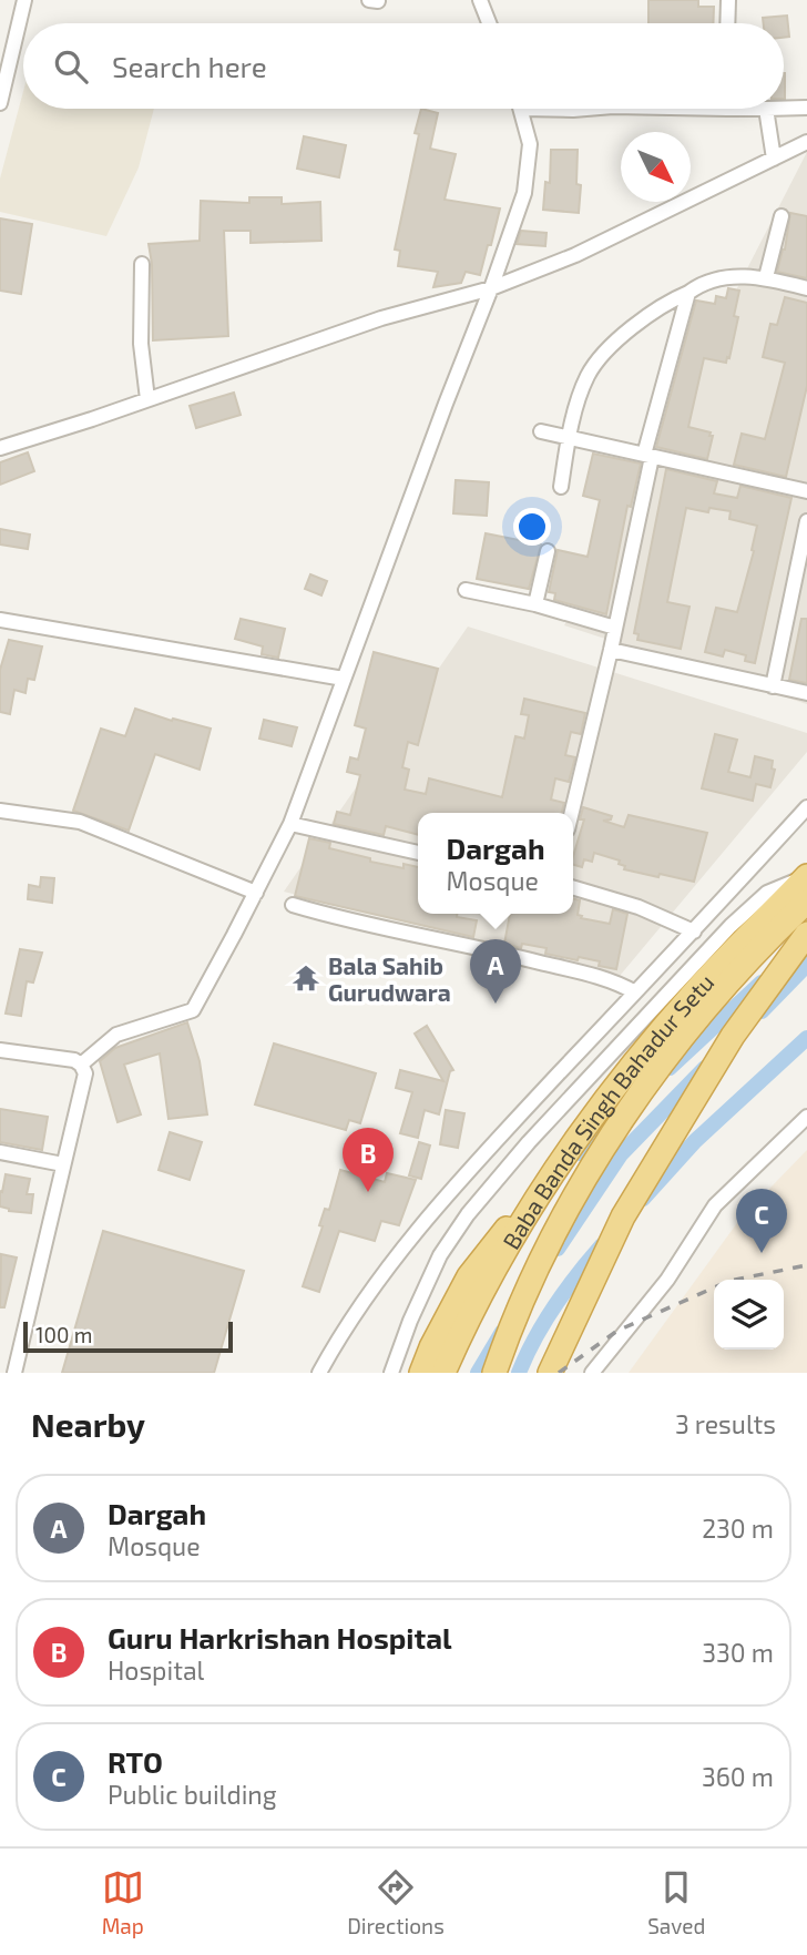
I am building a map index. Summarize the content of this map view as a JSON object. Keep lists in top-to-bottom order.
{
  "streets": {
    "highway": ["Baba Banda Singh Bahadur Setu"]
  },
  "places": {
    "temple": ["Bala Sahib Gurudwara"]
  },
  "scale_bar": "100 m",
  "north": "bottom right",
  "page": {
    "search": "Search here",
    "popup": ["Dargah", "Mosque"],
    "pins": ["A", "B", "C"],
    "scale": "100 m",
    "heading": ["Nearby", "3 results"],
    "list": [
      {
        "mark": "A",
        "name": "Dargah",
        "note": "Mosque",
        "value": "230 m"
      },
      {
        "mark": "B",
        "name": "Guru Harkrishan Hospital",
        "note": "Hospital",
        "value": "330 m"
      },
      {
        "mark": "C",
        "name": "RTO",
        "note": "Public building",
        "value": "360 m"
      }
    ],
    "nav": ["Map", "Directions", "Saved"]
  }
}
